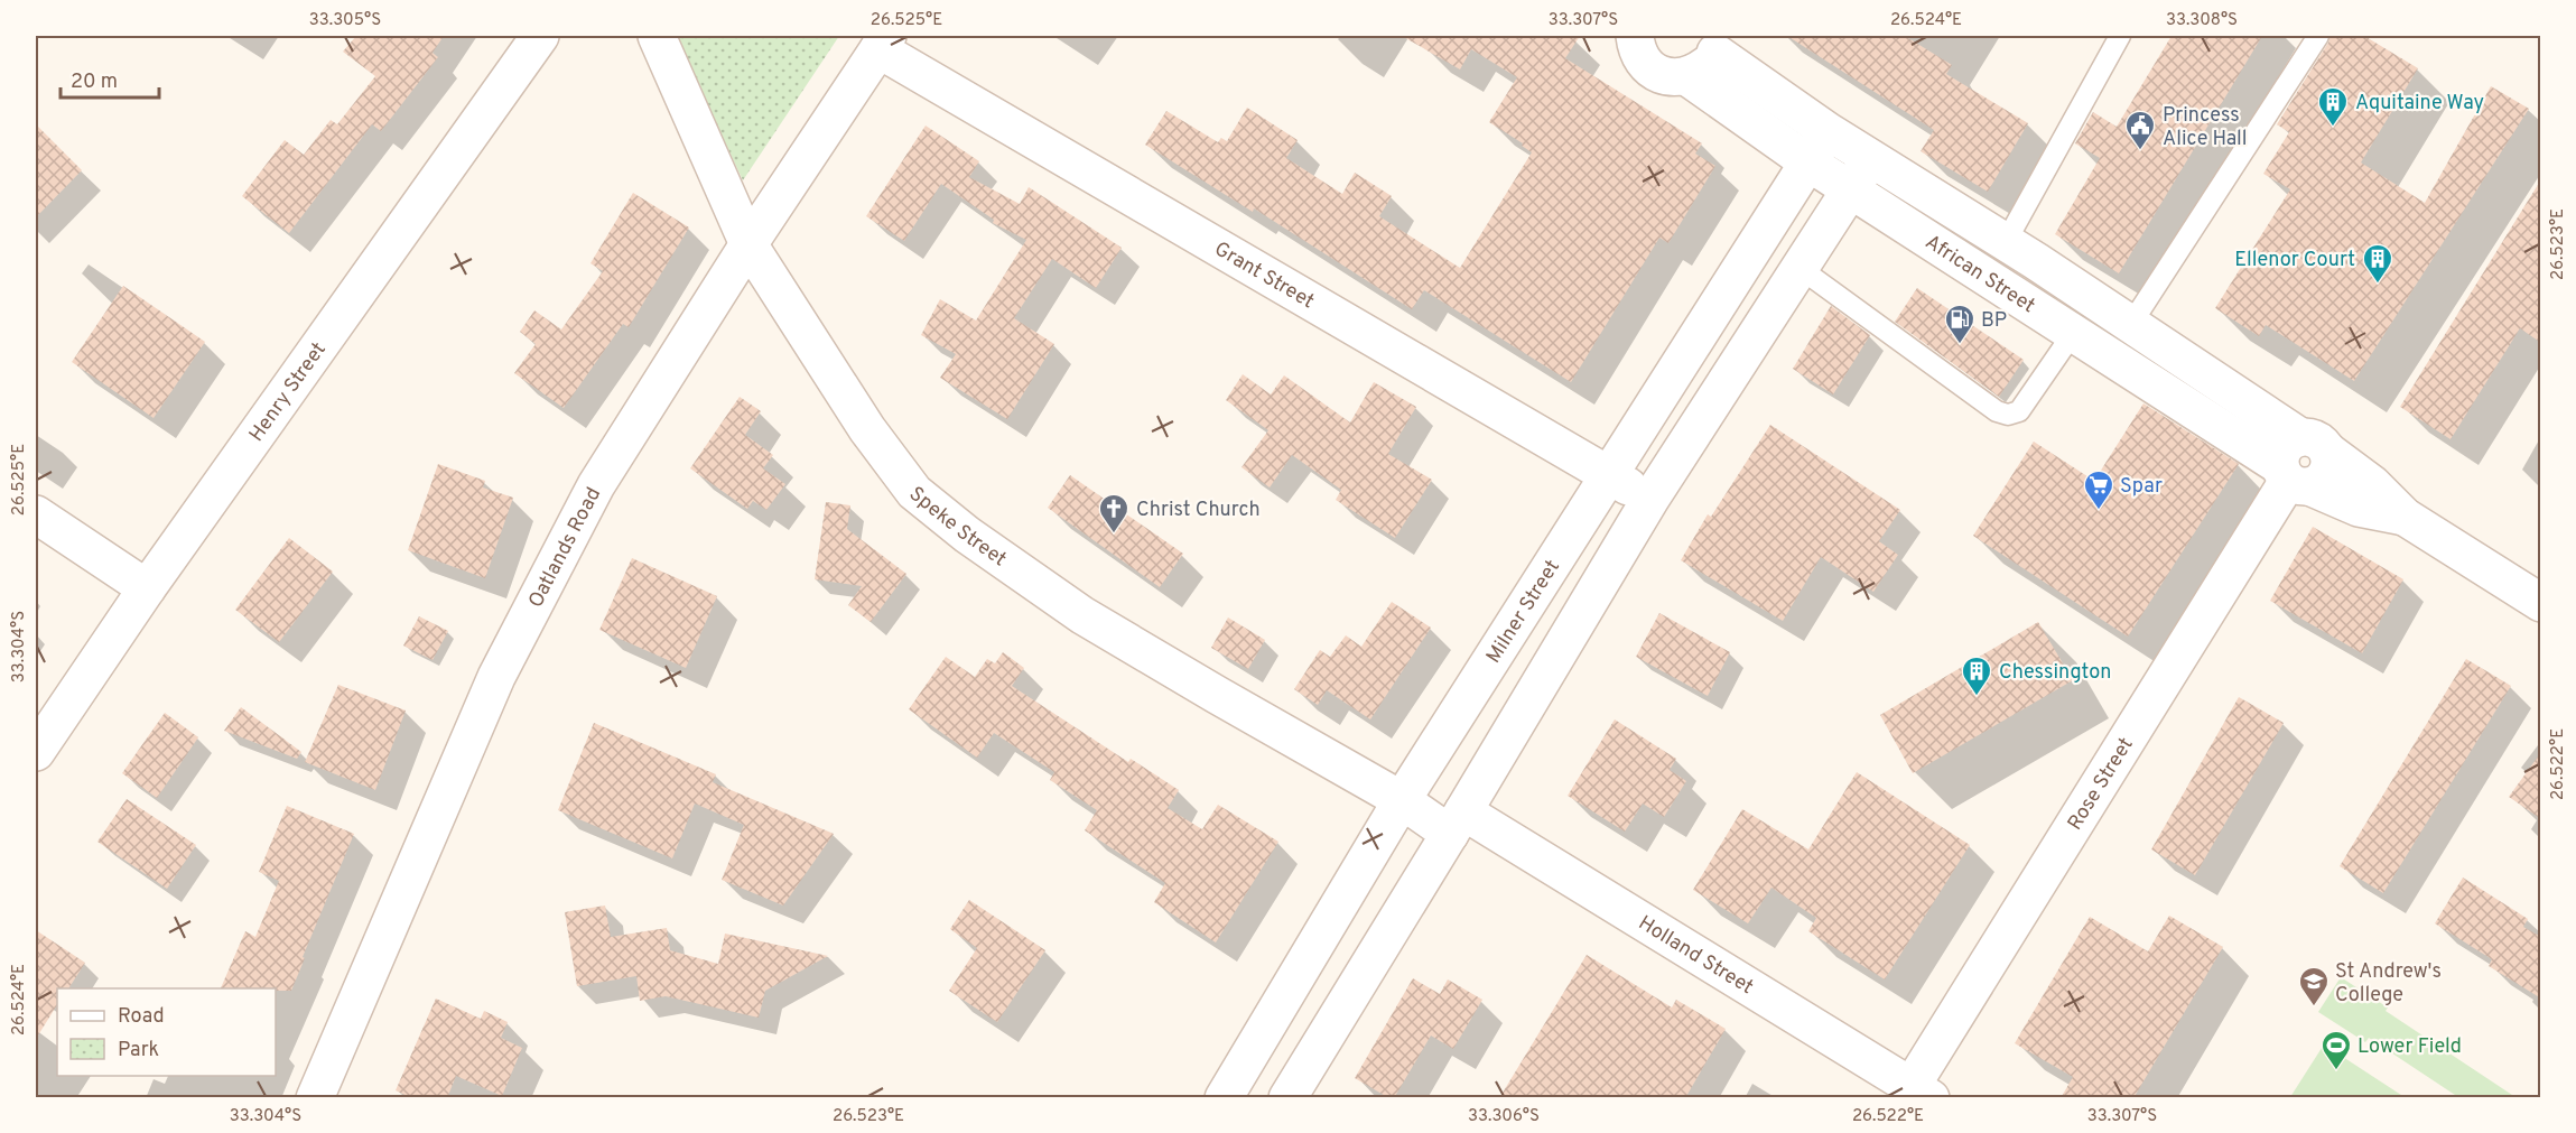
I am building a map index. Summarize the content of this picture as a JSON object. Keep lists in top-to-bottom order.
{
  "streets": {
    "street": [
      "African Street",
      "Grant Street",
      "Henry Street",
      "Speke Street",
      "Oatlands Road",
      "Milner Street",
      "Rose Street",
      "Holland Street"
    ]
  },
  "crossings": [
    ["African Street", "Milner Street"],
    ["African Street", "Rose Street"],
    ["Grant Street", "Oatlands Road"],
    ["Grant Street", "Milner Street"],
    ["Speke Street", "Oatlands Road"],
    ["Speke Street", "Milner Street"],
    ["Speke Street", "Holland Street"],
    ["Rose Street", "Holland Street"]
  ],
  "places": {
    "building": ["Aquitaine Way", "Ellenor Court", "Chessington"],
    "public building": ["Princess Alice Hall"],
    "fuel station": ["BP"],
    "supermarket": ["Spar"],
    "church": ["Christ Church"],
    "school or university": ["St Andrew's College"],
    "sports": ["Lower Field"]
  },
  "legend": ["Road", "Park"],
  "scale_bar": "20 m",
  "coordinates": [
    "33.305°S",
    "26.525°E",
    "33.307°S",
    "26.524°E",
    "33.308°S",
    "26.523°E",
    "33.304°S",
    "26.522°E",
    "33.306°S"
  ]
}
